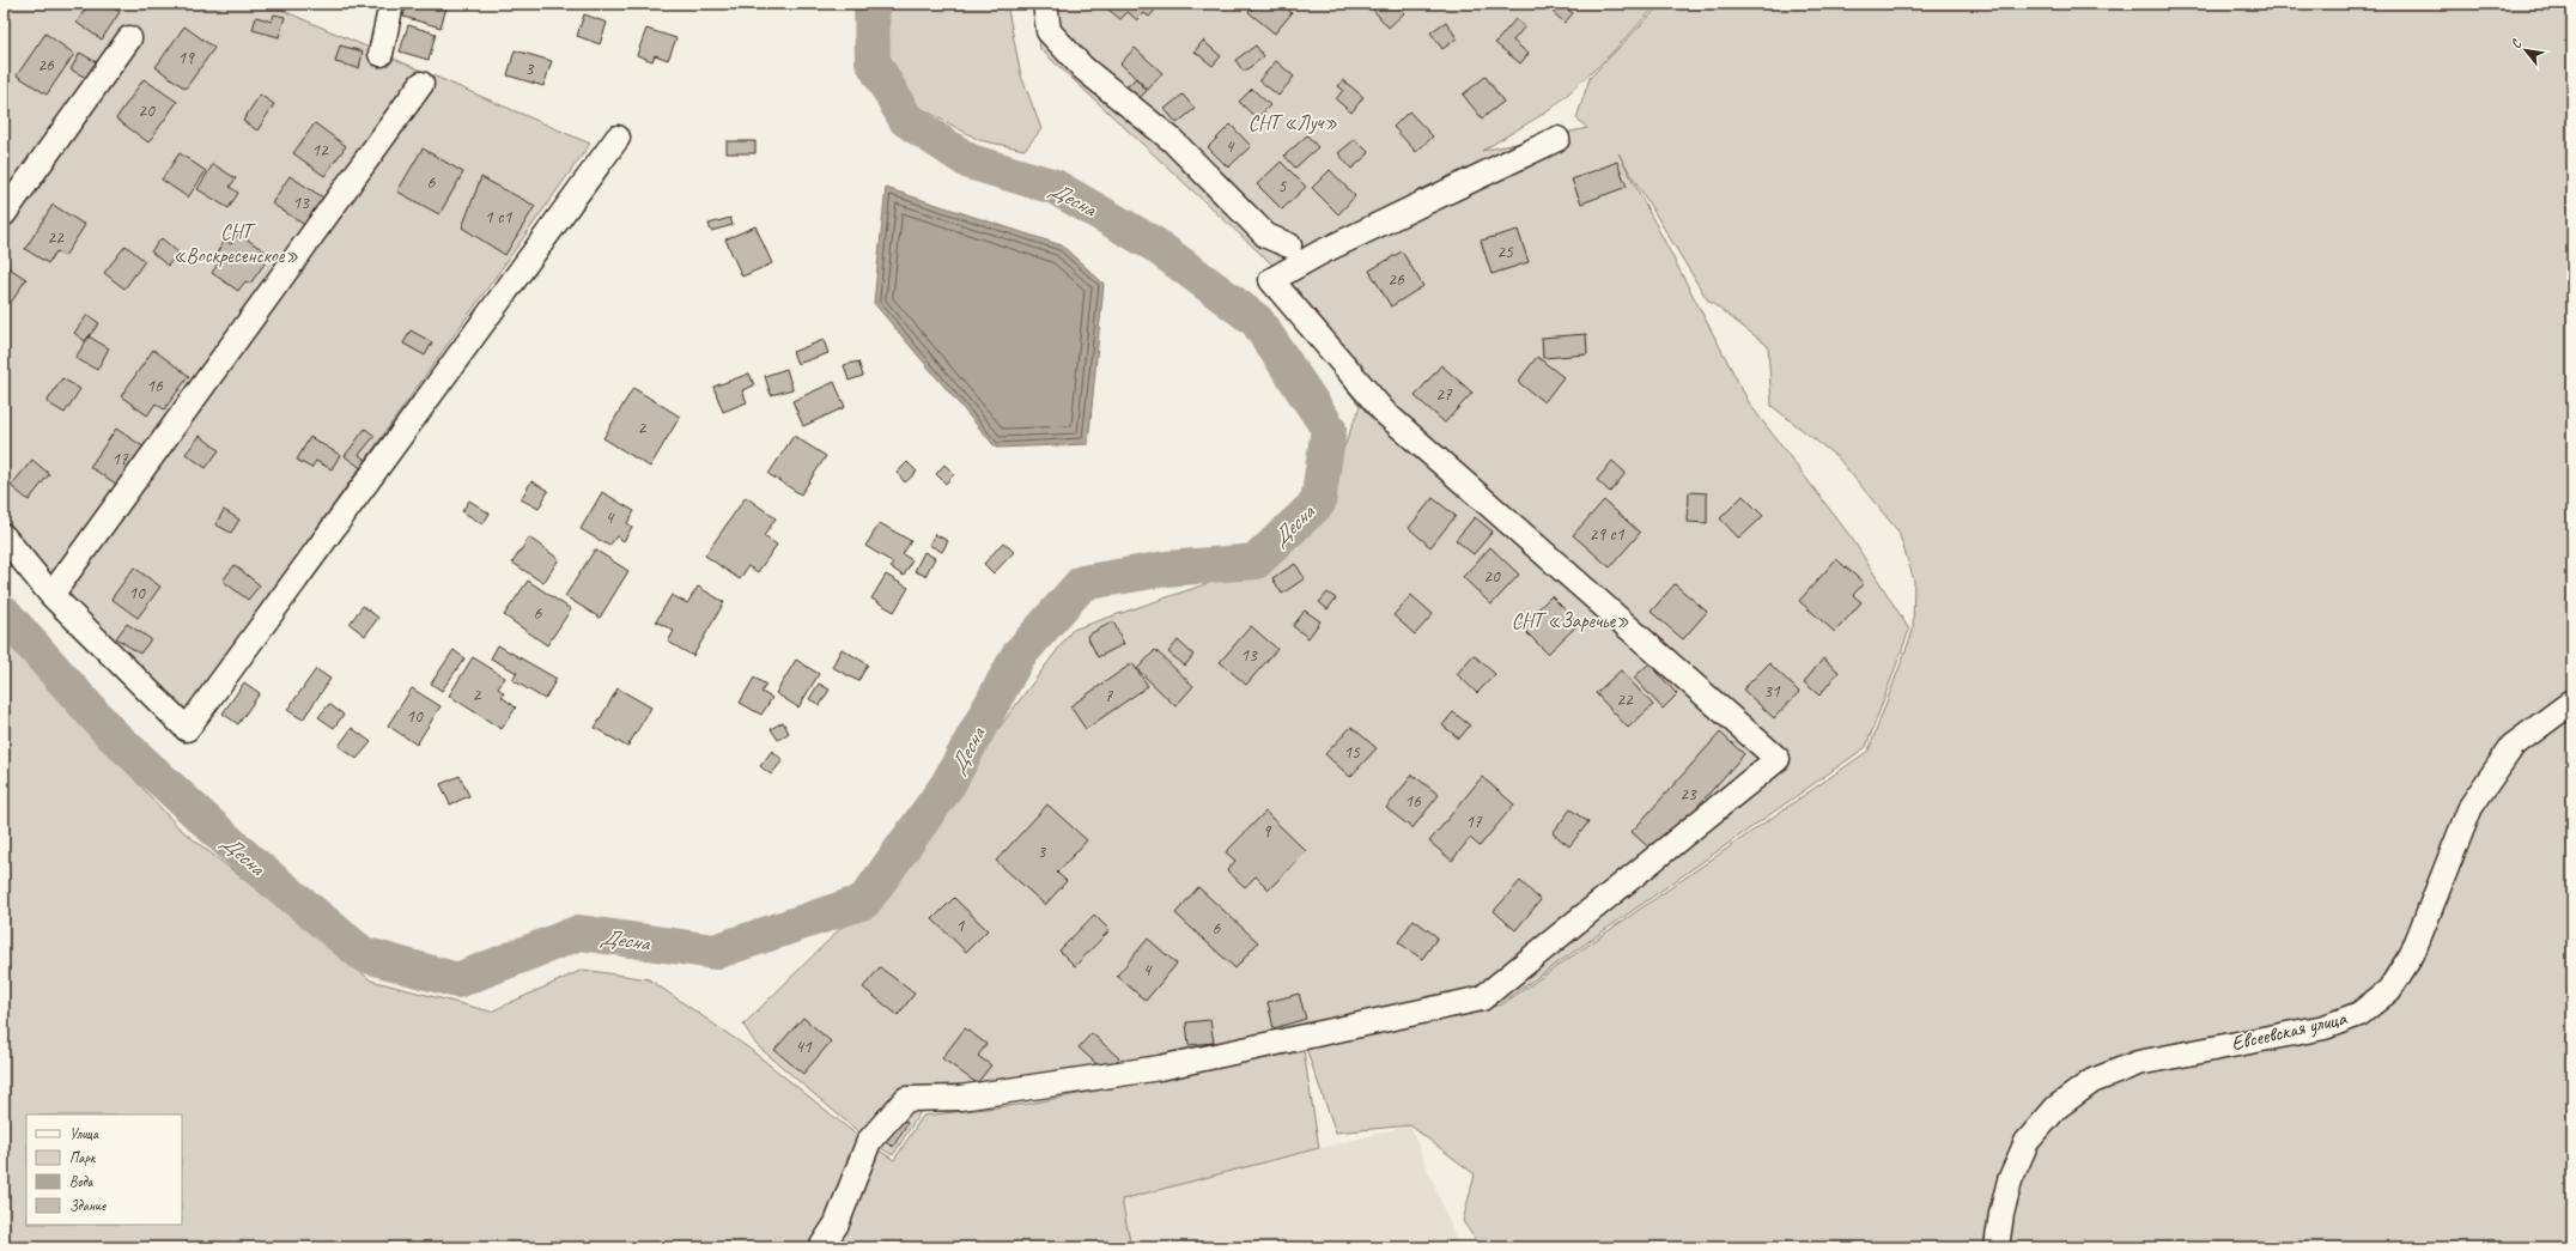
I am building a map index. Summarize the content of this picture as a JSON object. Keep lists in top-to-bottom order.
{
  "streets": {
    "street": ["Евсеевская улица"]
  },
  "water": ["Десна"],
  "parks": ["СНТ «Луч»", "СНТ «Воскресенское»", "СНТ «Заречье»"],
  "house_numbers": [
    "19",
    "26",
    "3",
    "20",
    "4",
    "12",
    "6",
    "5",
    "13",
    "1 с1",
    "22",
    "25",
    "26",
    "16",
    "27",
    "2",
    "17",
    "4",
    "29 с1",
    "20",
    "10",
    "6",
    "13",
    "31",
    "2",
    "7",
    "22",
    "10",
    "15",
    "23",
    "16",
    "17",
    "9",
    "3",
    "1",
    "6",
    "4",
    "41"
  ],
  "legend": [
    "Улица",
    "Парк",
    "Вода",
    "Здание"
  ],
  "north": "top left"
}
